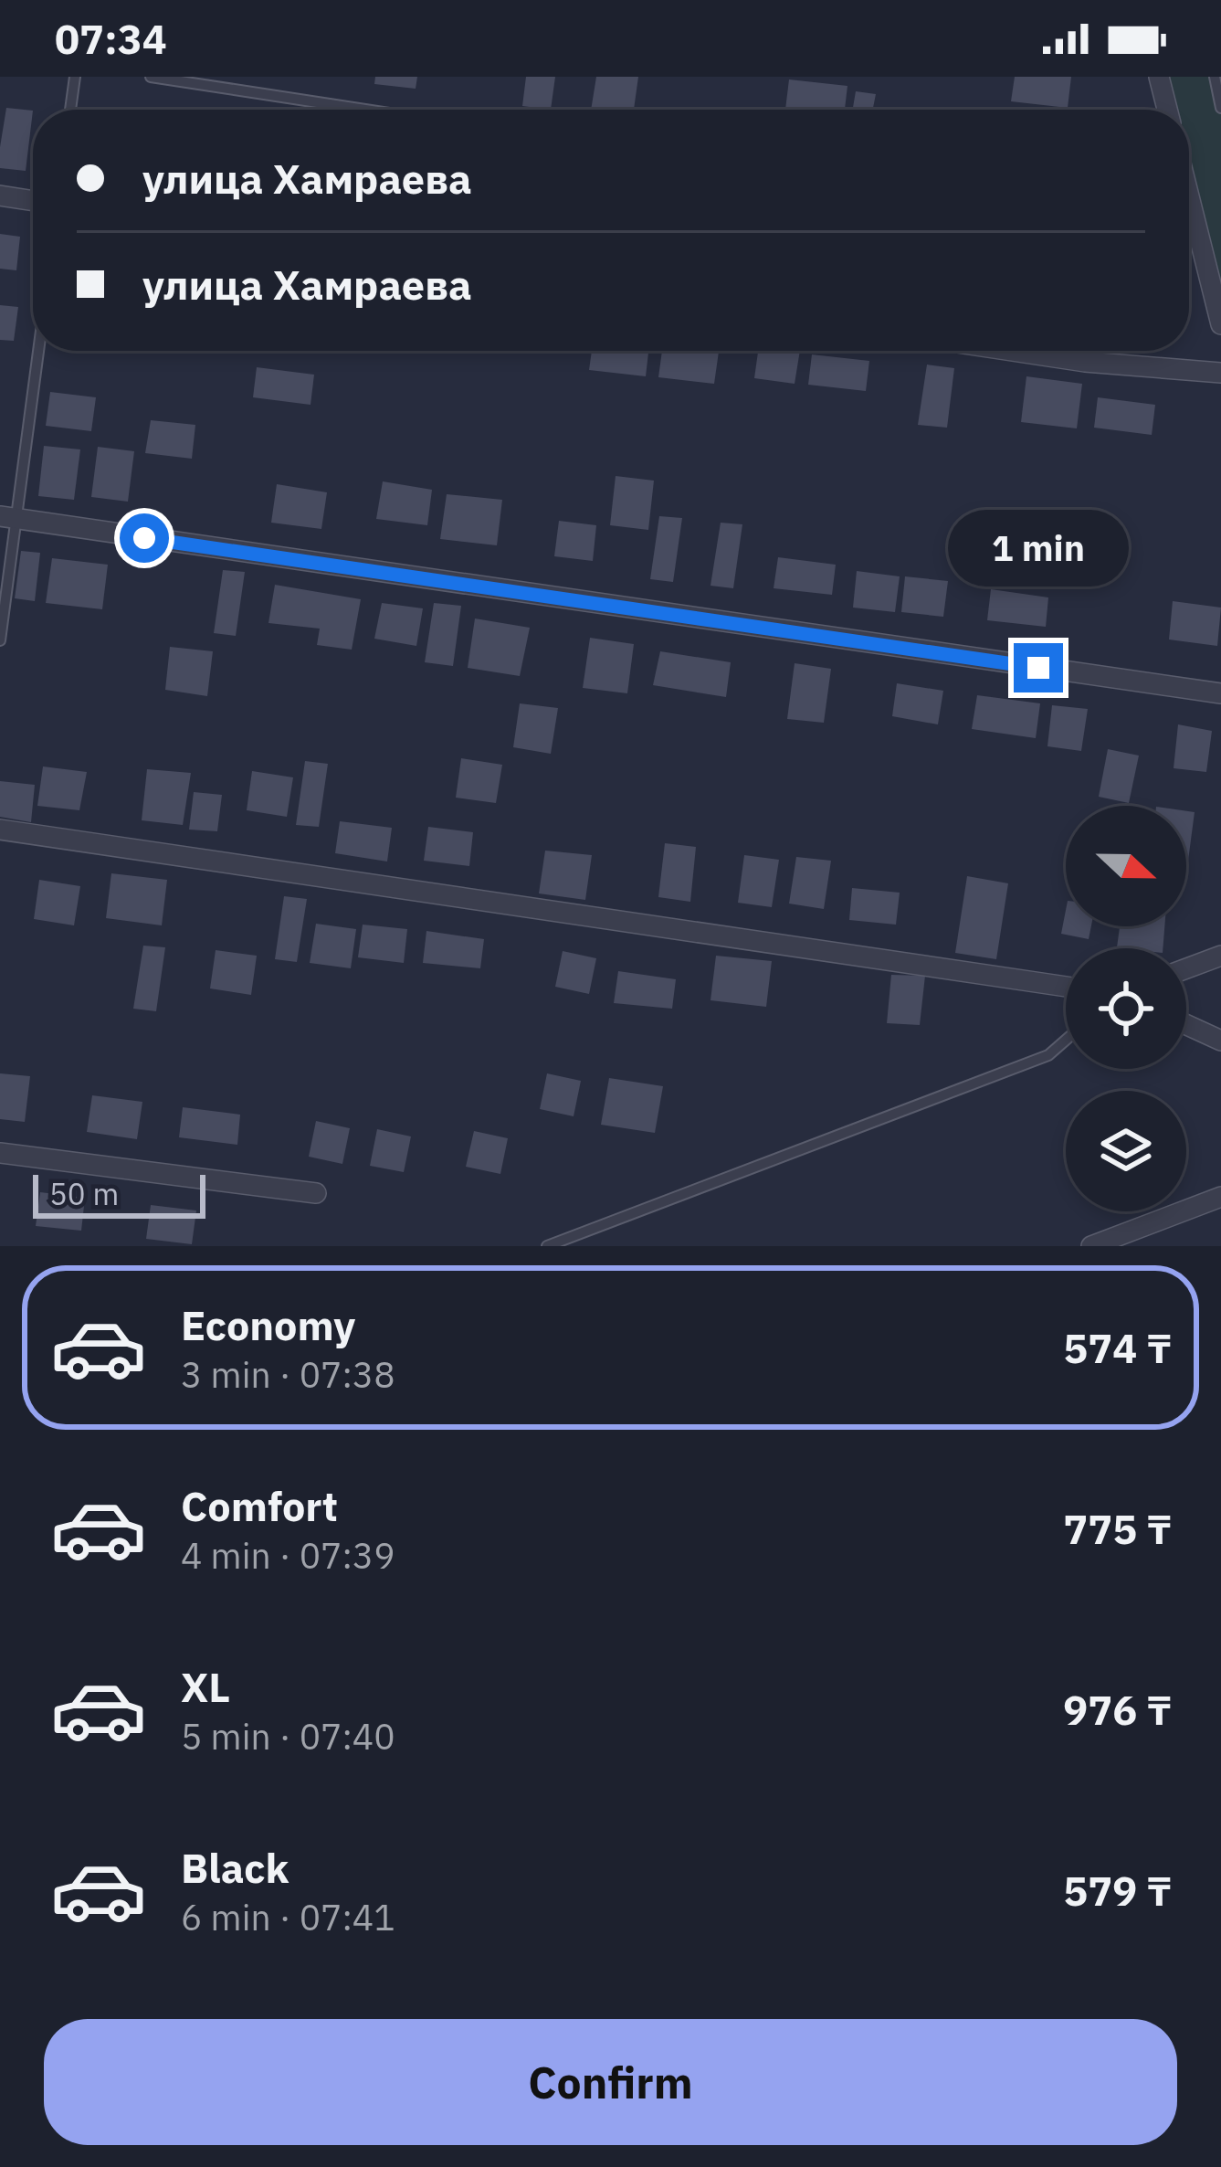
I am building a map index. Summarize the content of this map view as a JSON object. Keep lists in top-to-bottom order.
{
  "scale_bar": "50 m",
  "north": "right",
  "page": {
    "status": "07:34",
    "banner": ["улица Хамраева", "улица Хамраева"],
    "bubble": "1 min",
    "scale": "50 m",
    "list": [
      {
        "name": "Economy",
        "note": "3 min · 07:38",
        "value": "574 ₸"
      },
      {
        "name": "Comfort",
        "note": "4 min · 07:39",
        "value": "775 ₸"
      },
      {
        "name": "XL",
        "note": "5 min · 07:40",
        "value": "976 ₸"
      },
      {
        "name": "Black",
        "note": "6 min · 07:41",
        "value": "579 ₸"
      }
    ],
    "buttons": "Confirm"
  }
}
